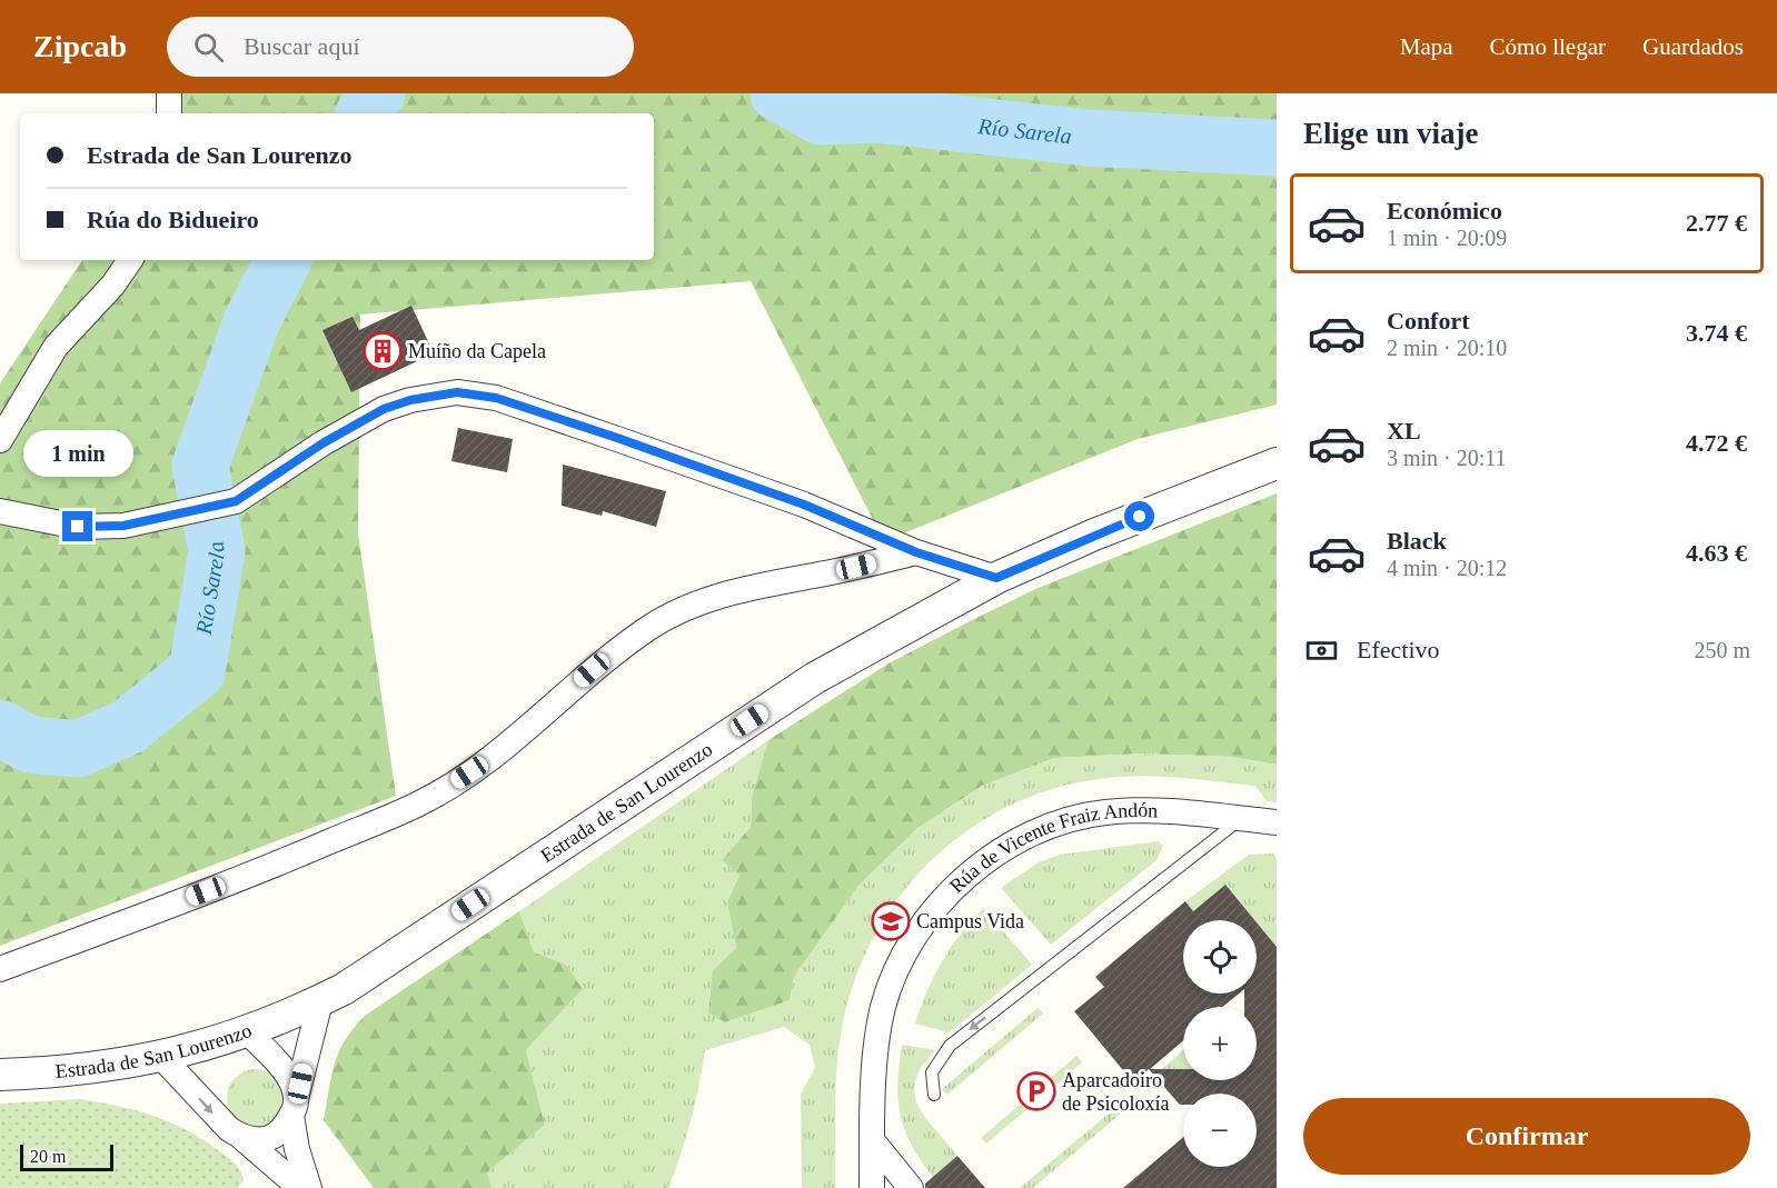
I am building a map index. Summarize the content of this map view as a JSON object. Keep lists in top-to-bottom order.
{
  "streets": {
    "street": ["Estrada de San Lourenzo", "Rúa de Vicente Fraiz Andón"]
  },
  "water": ["Río Sarela"],
  "places": {
    "building": ["Muíño da Capela"],
    "school or university": ["Campus Vida"],
    "parking": ["Aparcadoiro de Psicoloxía"]
  },
  "scale_bar": "20 m",
  "page": {
    "header": "Zipcab",
    "search": "Buscar aquí",
    "nav": ["Mapa", "Cómo llegar", "Guardados"],
    "heading": "Elige un viaje",
    "banner": ["Estrada de San Lourenzo", "Rúa do Bidueiro"],
    "list": [
      {
        "name": "Económico",
        "note": "1 min · 20:09",
        "value": "2.77 €"
      },
      {
        "name": "Confort",
        "note": "2 min · 20:10",
        "value": "3.74 €"
      },
      {
        "name": "XL",
        "note": "3 min · 20:11",
        "value": "4.72 €"
      },
      {
        "name": "Black",
        "note": "4 min · 20:12",
        "value": "4.63 €"
      }
    ],
    "bubble": "1 min",
    "pay": ["Efectivo", "250 m"],
    "map_buttons": ["+", "−"],
    "buttons": "Confirmar",
    "scale": "20 m"
  }
}
